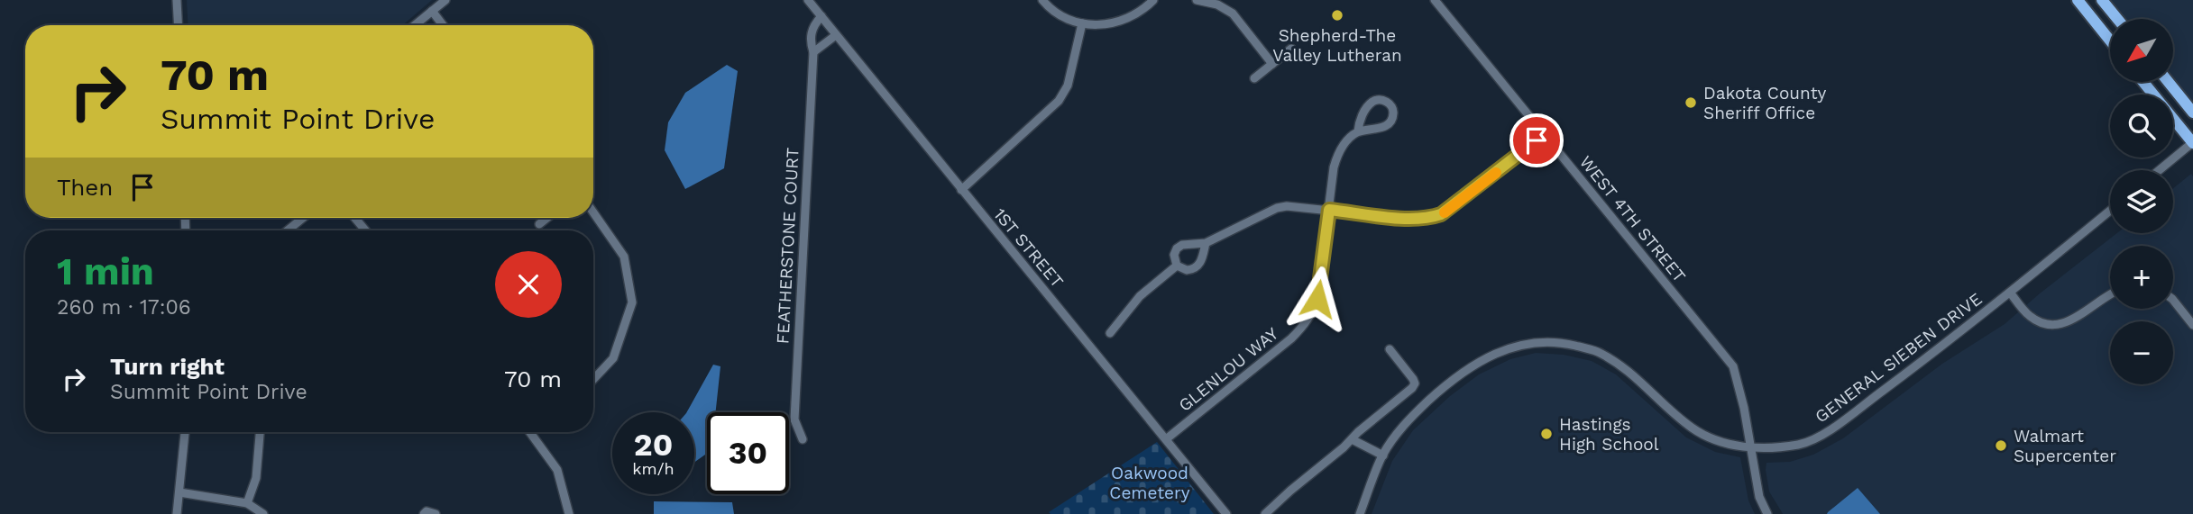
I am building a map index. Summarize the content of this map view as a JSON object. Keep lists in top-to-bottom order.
{
  "streets": {
    "street": [
      "WEST 4TH STREET",
      "FEATHERSTONE COURT",
      "1ST STREET",
      "GENERAL SIEBEN DRIVE",
      "GLENLOU WAY"
    ]
  },
  "crossings": [
    ["WEST 4TH STREET", "GENERAL SIEBEN DRIVE"],
    ["FEATHERSTONE COURT", "1ST STREET"],
    ["1ST STREET", "GLENLOU WAY"]
  ],
  "parks": ["Oakwood Cemetery"],
  "places": [
    "Shepherd-The Valley Lutheran",
    "Dakota County Sheriff Office",
    "Hastings High School",
    "Walmart Supercenter"
  ],
  "north": "bottom left",
  "page": {
    "map_buttons": ["+", "−"],
    "turn": ["70 m", "Summit Point Drive"],
    "then": "Then",
    "heading": ["1 min", "260 m · 17:06"],
    "list": [
      {
        "name": "Turn right",
        "note": "Summit Point Drive",
        "value": "70 m"
      }
    ],
    "speed": "20 km/h",
    "limit": "30"
  }
}
